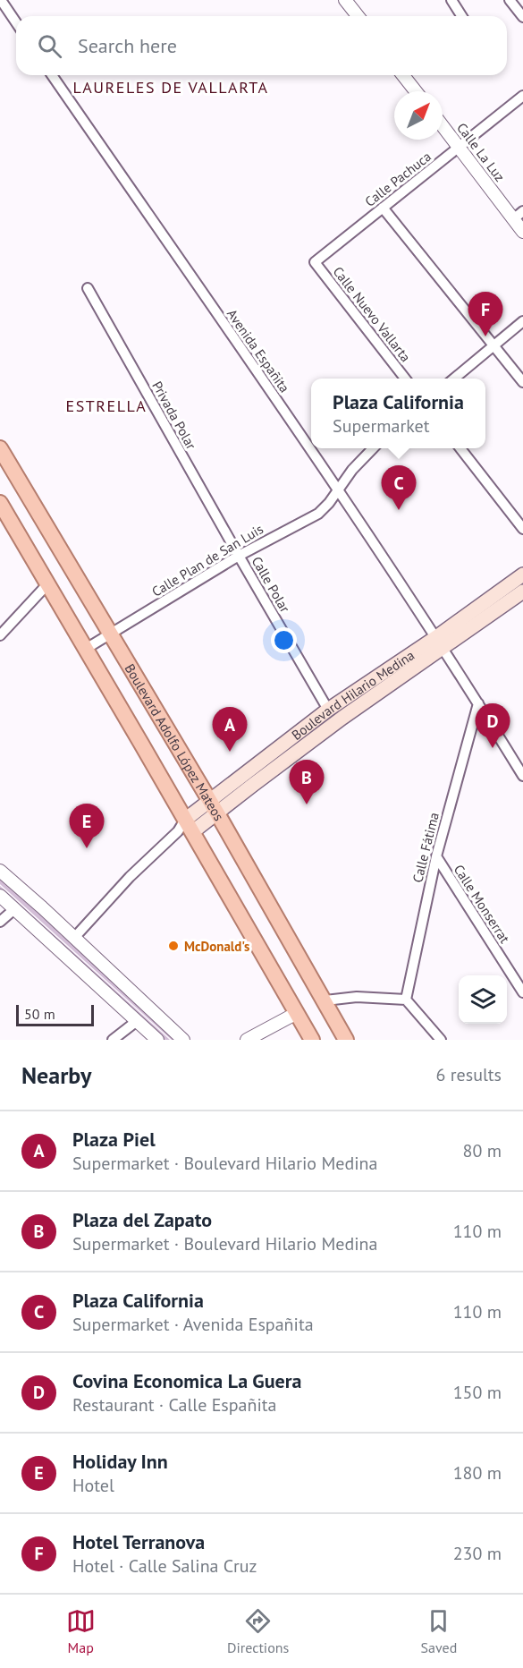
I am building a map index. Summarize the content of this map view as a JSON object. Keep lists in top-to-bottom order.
{
  "streets": {
    "main road": ["Boulevard Hilario Medina", "Boulevard Adolfo López Mateos"],
    "street": [
      "Calle La Luz",
      "Calle Pachuca",
      "Calle Nuevo Vallarta",
      "Avenida Españita",
      "Privada Polar",
      "Calle Plan de San Luis",
      "Calle Polar",
      "Calle Fátima",
      "Calle Monserrat"
    ]
  },
  "crossings": [
    ["Calle La Luz", "Calle Pachuca"],
    ["Calle Pachuca", "Calle Nuevo Vallarta"],
    ["Avenida Españita", "Calle Plan de San Luis"],
    ["Avenida Españita", "Boulevard Hilario Medina"],
    ["Avenida Españita", "Calle Fátima"],
    ["Privada Polar", "Calle Plan de San Luis"],
    ["Privada Polar", "Calle Polar"],
    ["Calle Plan de San Luis", "Calle Polar"],
    ["Calle Plan de San Luis", "Boulevard Adolfo López Mateos"],
    ["Calle Polar", "Boulevard Hilario Medina"],
    ["Boulevard Hilario Medina", "Boulevard Adolfo López Mateos"],
    ["Calle Fátima", "Calle Monserrat"]
  ],
  "districts": ["LAURELES DE VALLARTA", "ESTRELLA"],
  "places": ["McDonald's"],
  "scale_bar": "50 m",
  "north": "top right",
  "page": {
    "search": "Search here",
    "pins": [
      "F",
      "C",
      "D",
      "A",
      "B",
      "E"
    ],
    "popup": ["Plaza California", "Supermarket"],
    "scale": "50 m",
    "heading": ["Nearby", "6 results"],
    "list": [
      {
        "mark": "A",
        "name": "Plaza Piel",
        "note": "Supermarket · Boulevard Hilario Medina",
        "value": "80 m"
      },
      {
        "mark": "B",
        "name": "Plaza del Zapato",
        "note": "Supermarket · Boulevard Hilario Medina",
        "value": "110 m"
      },
      {
        "mark": "C",
        "name": "Plaza California",
        "note": "Supermarket · Avenida Españita",
        "value": "110 m"
      },
      {
        "mark": "D",
        "name": "Covina Economica La Guera",
        "note": "Restaurant · Calle Españita",
        "value": "150 m"
      },
      {
        "mark": "E",
        "name": "Holiday Inn",
        "note": "Hotel",
        "value": "180 m"
      },
      {
        "mark": "F",
        "name": "Hotel Terranova",
        "note": "Hotel · Calle Salina Cruz",
        "value": "230 m"
      }
    ],
    "nav": ["Map", "Directions", "Saved"]
  }
}
